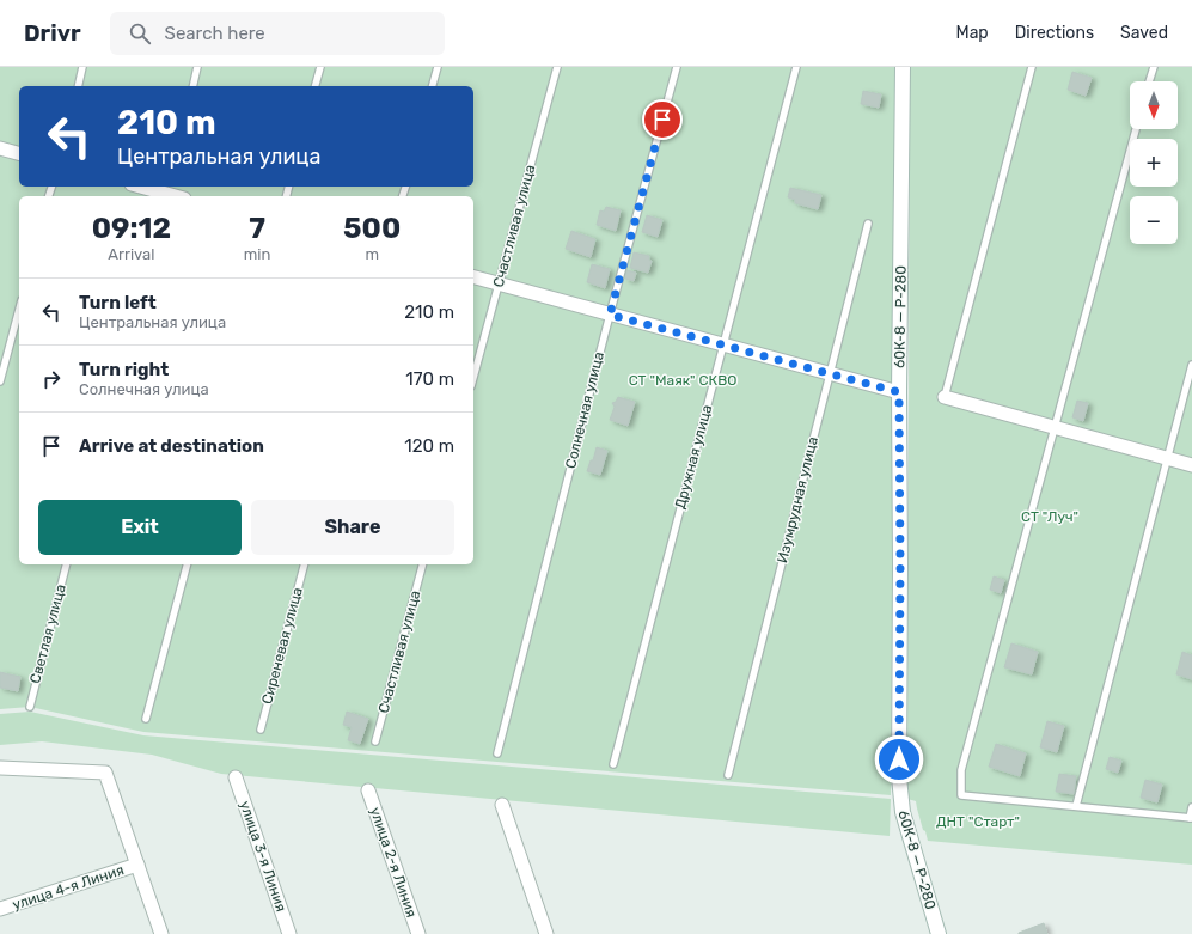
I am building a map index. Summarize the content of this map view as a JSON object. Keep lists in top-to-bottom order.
{
  "streets": {
    "street": [
      "60К-8 — Р-280",
      "улица 3-я Линия",
      "улица 2-я Линия",
      "улица 4-я Линия"
    ],
    "lane": [
      "Счастливая улица",
      "Солнечная улица",
      "Дружная улица",
      "Изумрудная улица",
      "Светлая улица",
      "Сиреневая улица"
    ]
  },
  "parks": ["СТ \"Маяк\" СКВО", "СТ \"Луч\"", "ДНТ \"Старт\""],
  "north": "bottom",
  "page": {
    "header": "Drivr",
    "search": "Search here",
    "nav": ["Map", "Directions", "Saved"],
    "map_buttons": ["+", "−"],
    "turn": ["210 m", "Центральная улица"],
    "eta": [
      "09:12",
      "Arrival",
      "7",
      "min",
      "500",
      "m"
    ],
    "list": [
      {
        "name": "Turn left",
        "note": "Центральная улица",
        "value": "210 m"
      },
      {
        "name": "Turn right",
        "note": "Солнечная улица",
        "value": "170 m"
      },
      {
        "name": "Arrive at destination",
        "value": "120 m"
      }
    ],
    "buttons": ["Exit", "Share"]
  }
}
